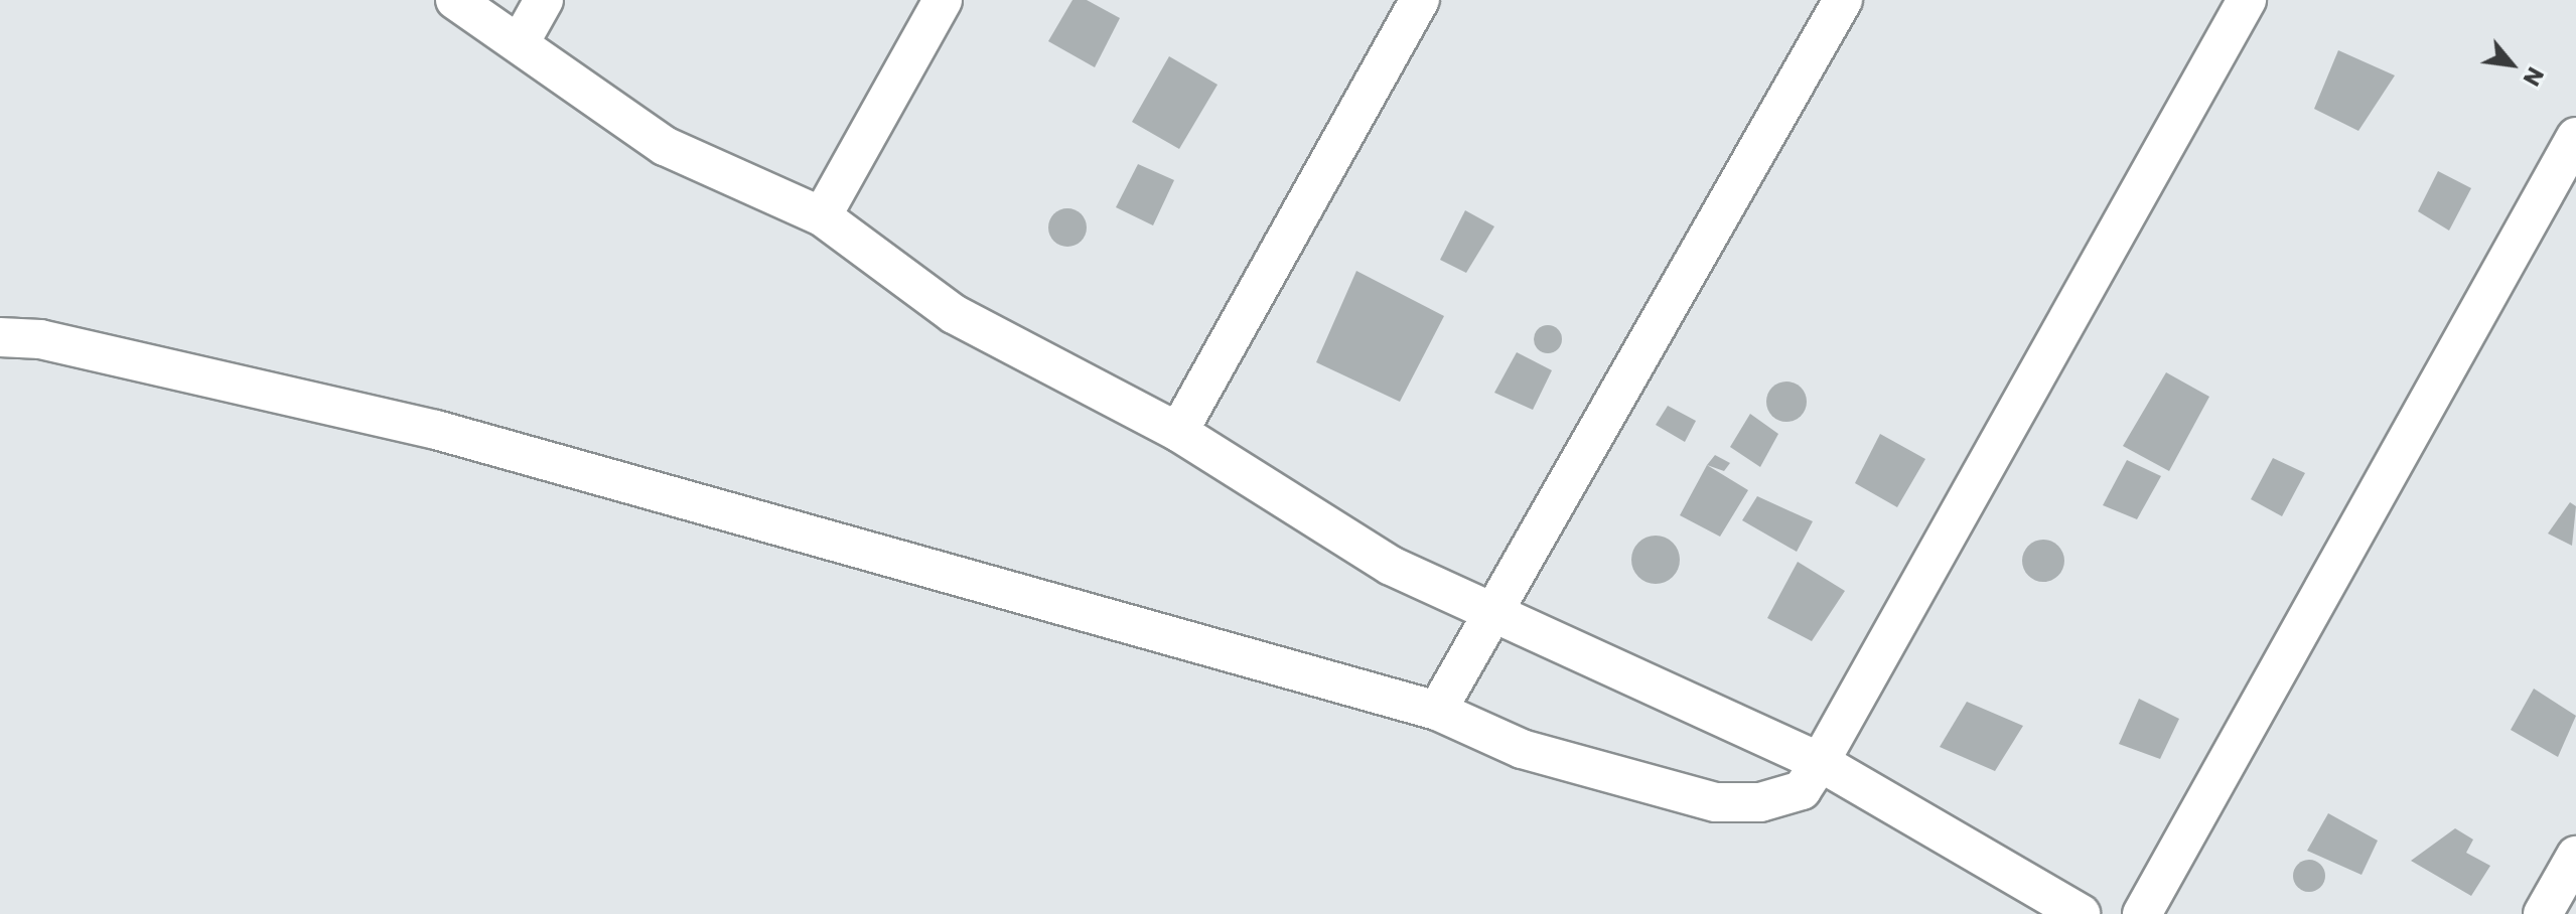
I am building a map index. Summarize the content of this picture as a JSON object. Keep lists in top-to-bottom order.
{
  "north": "bottom right"
}
